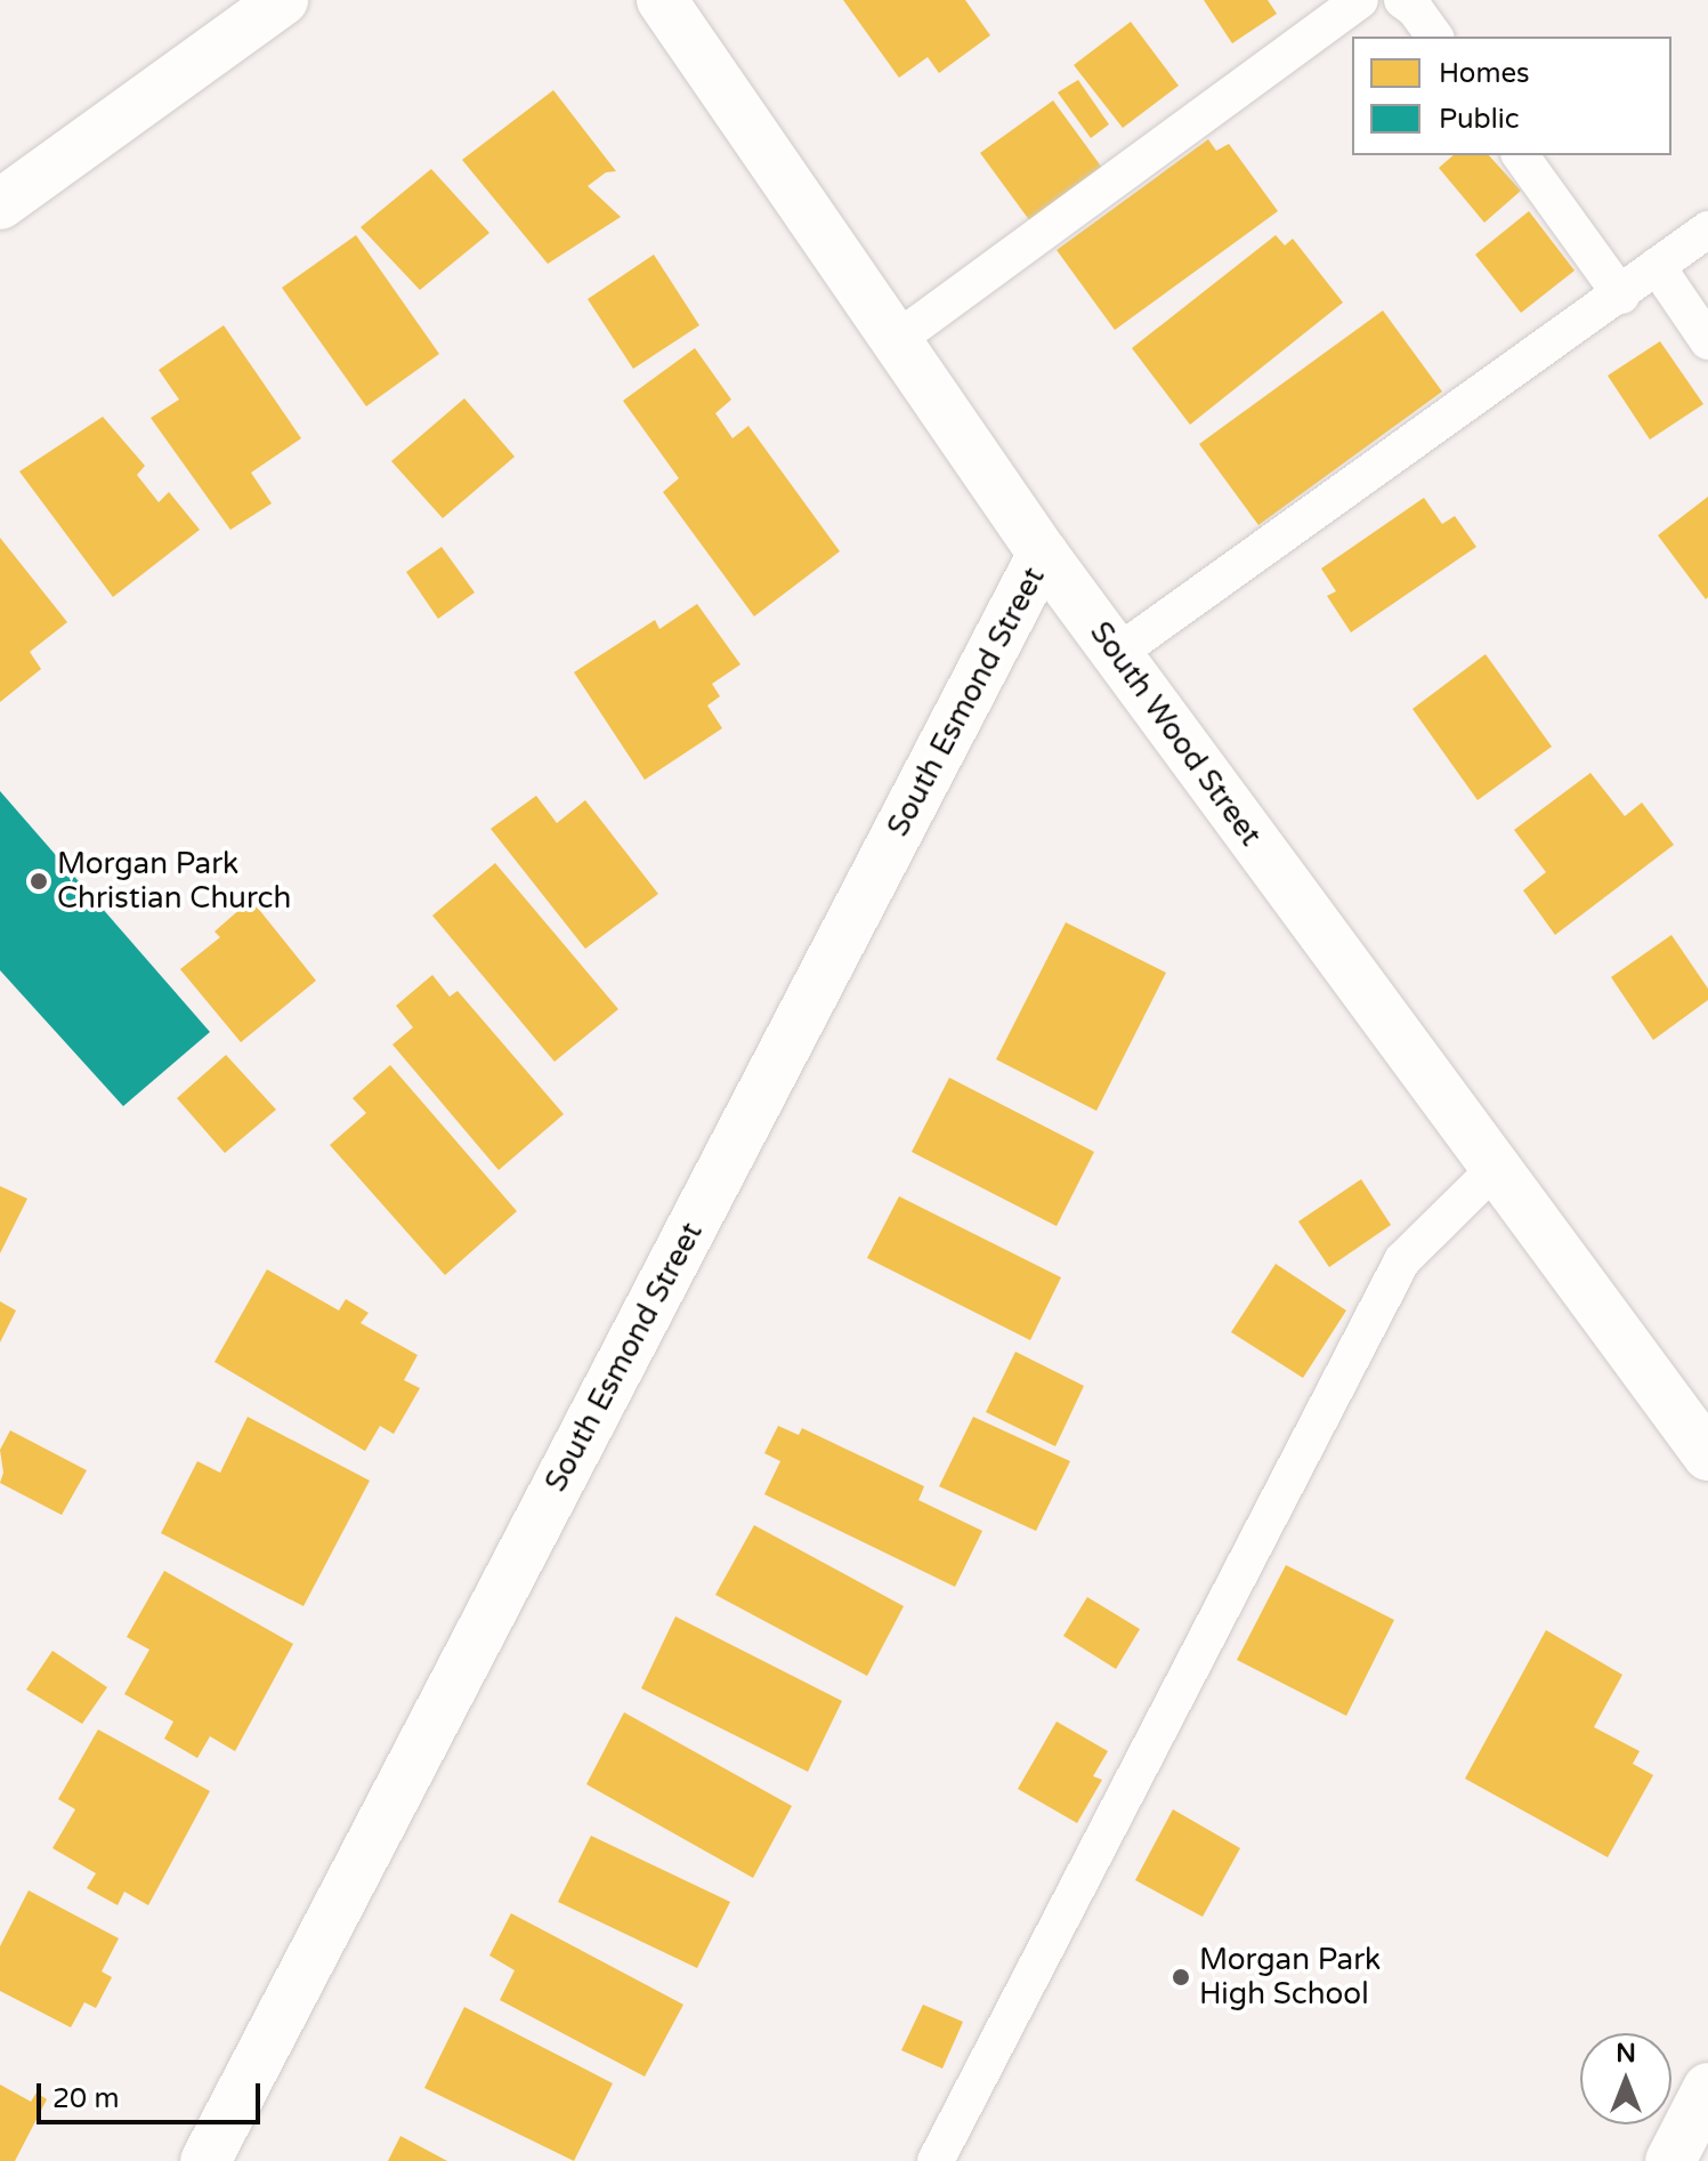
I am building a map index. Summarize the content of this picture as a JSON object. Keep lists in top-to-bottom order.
{
  "streets": {
    "street": ["South Esmond Street", "South Wood Street"]
  },
  "crossings": [
    ["South Esmond Street", "South Wood Street"]
  ],
  "places": ["Morgan Park Christian Church", "Morgan Park High School"],
  "legend": ["Homes", "Public"],
  "scale_bar": "20 m",
  "north": "top"
}
